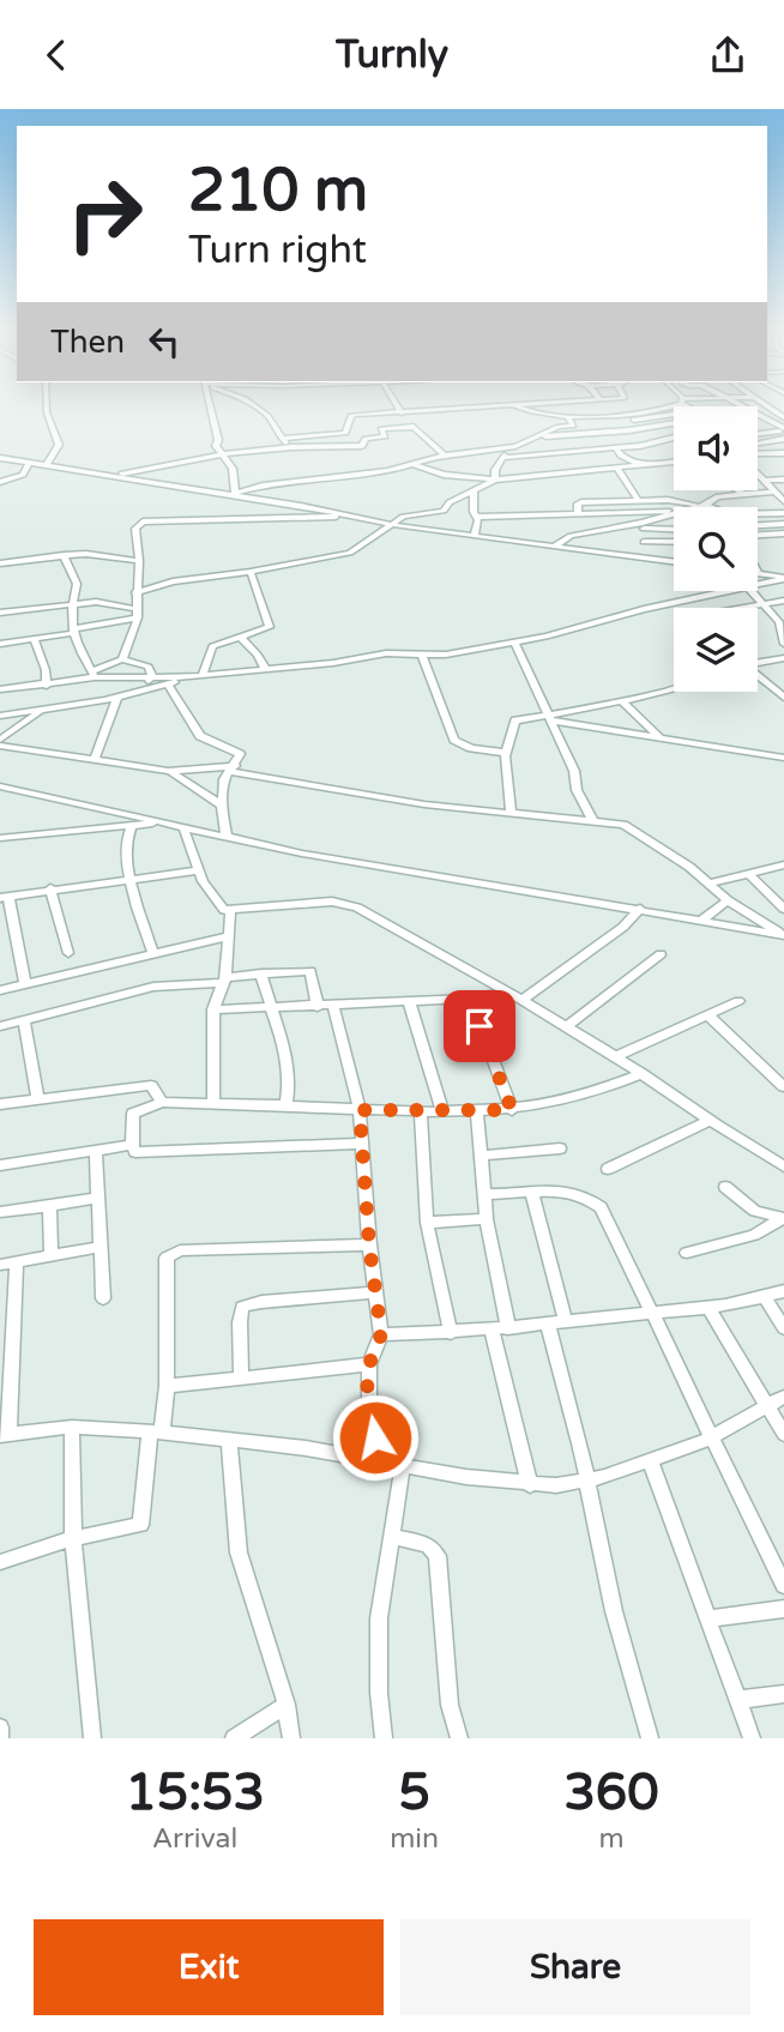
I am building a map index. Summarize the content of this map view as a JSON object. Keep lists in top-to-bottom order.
{
  "page": {
    "header": "Turnly",
    "turn": ["210 m", "Turn right"],
    "then": "Then",
    "eta": [
      "15:53",
      "Arrival",
      "5",
      "min",
      "360",
      "m"
    ],
    "buttons": ["Exit", "Share"]
  }
}
